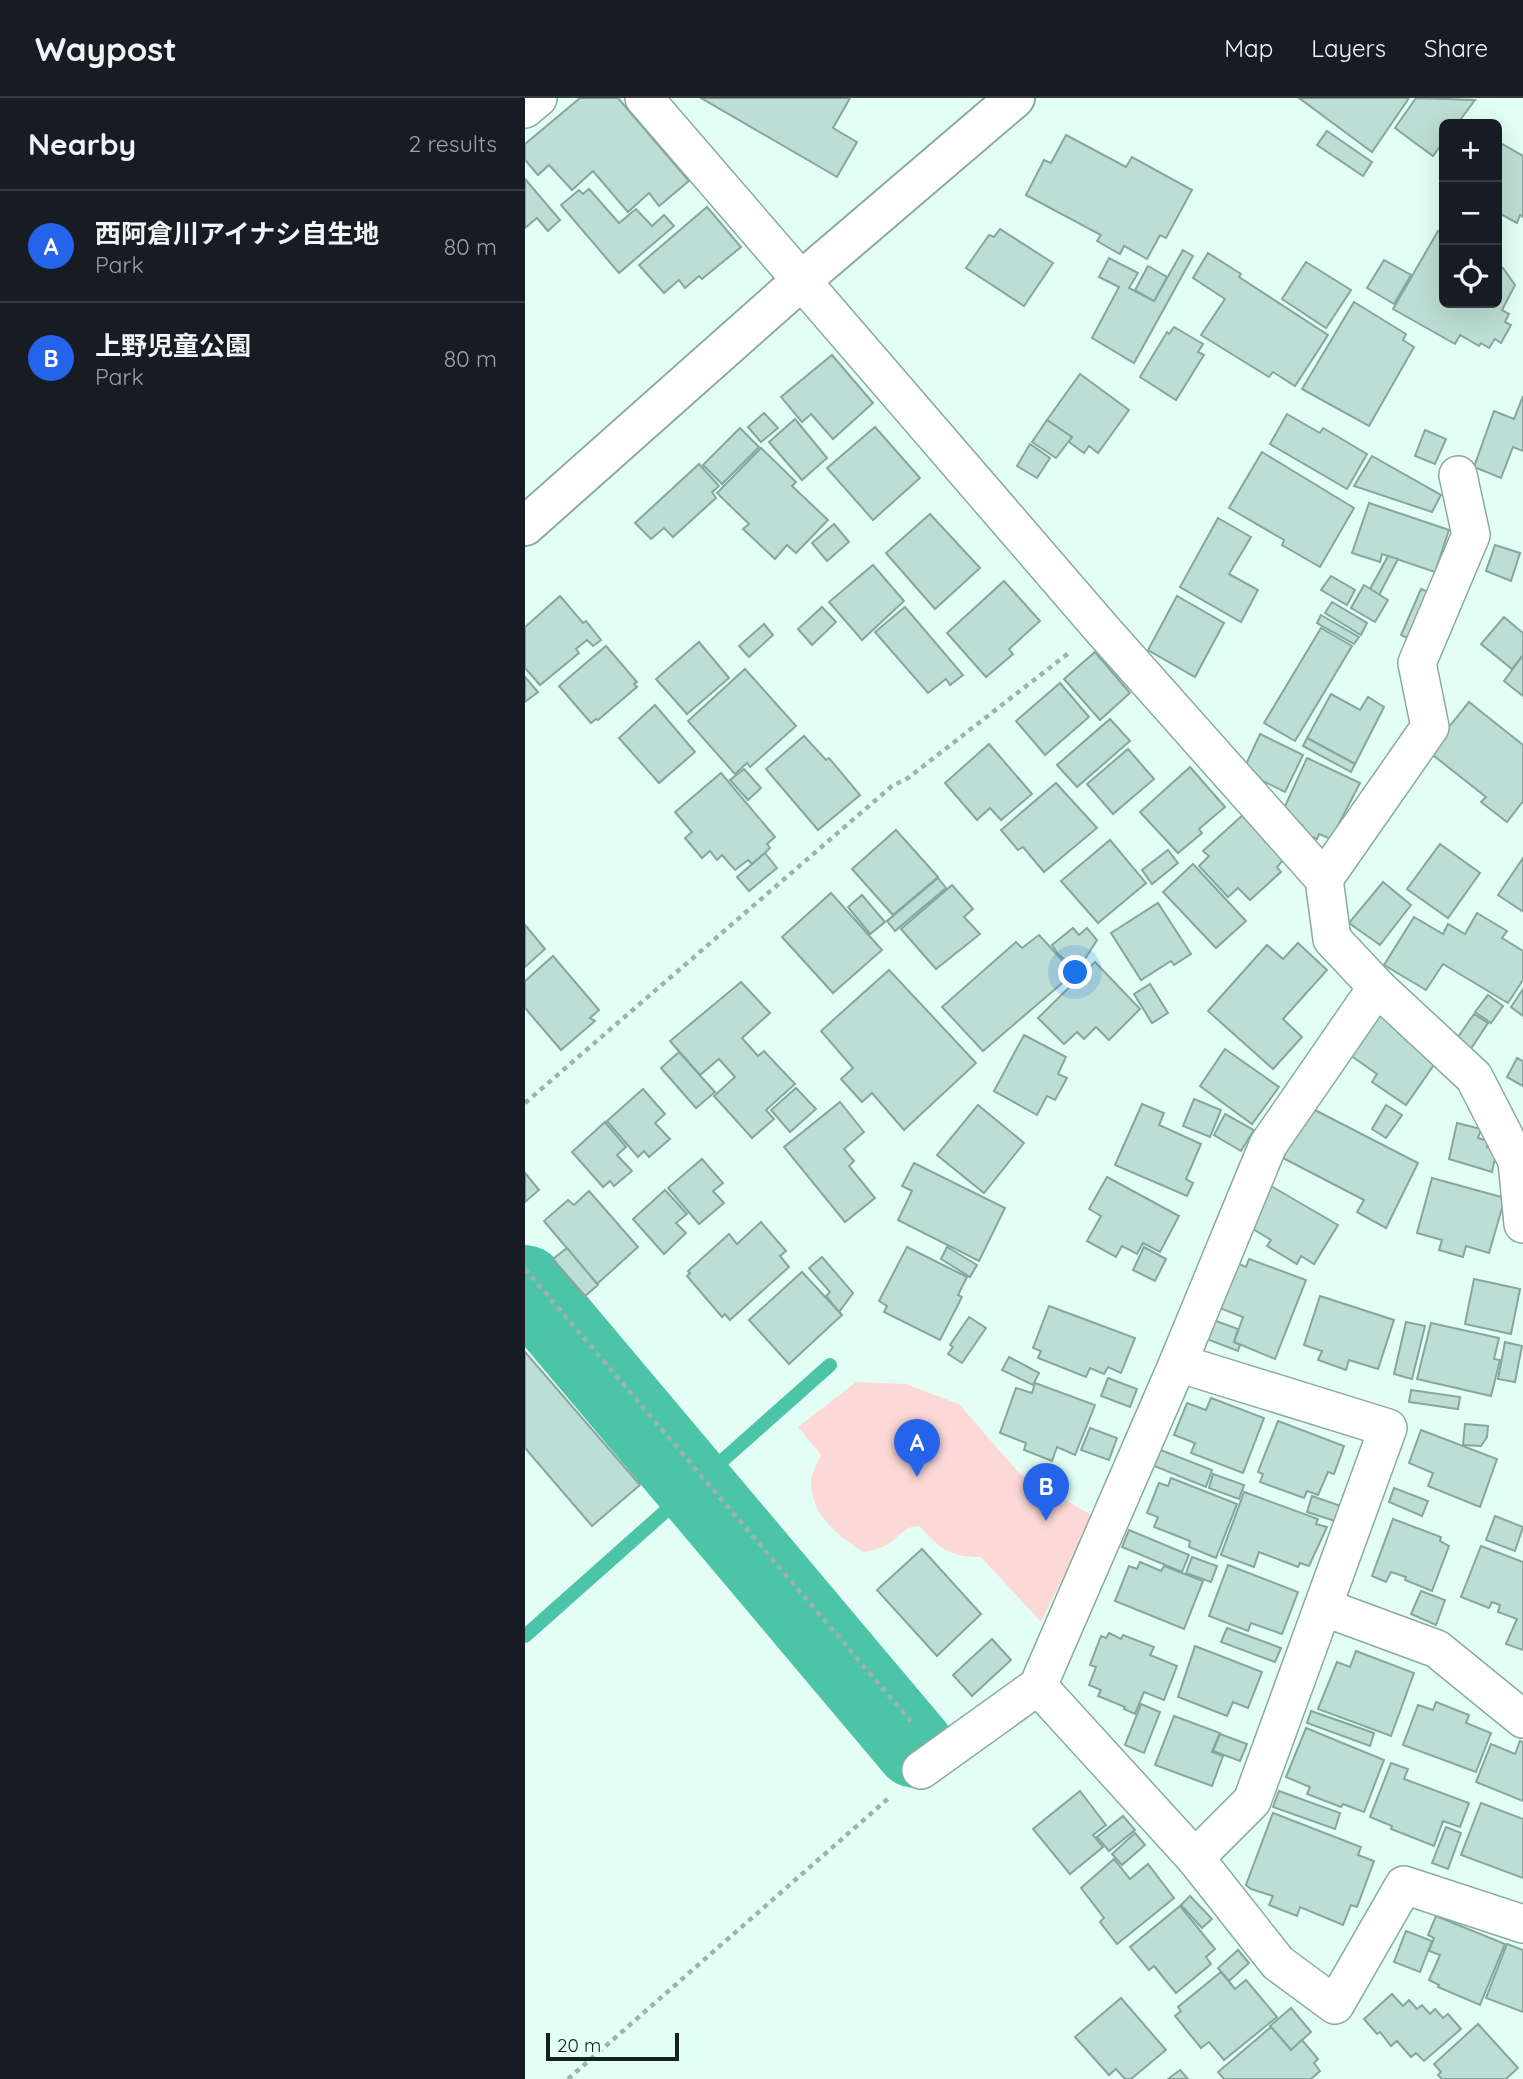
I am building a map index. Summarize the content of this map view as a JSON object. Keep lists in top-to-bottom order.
{
  "scale_bar": "20 m",
  "page": {
    "header": "Waypost",
    "nav": ["Map", "Layers", "Share"],
    "heading": ["Nearby", "2 results"],
    "map_buttons": ["+", "−"],
    "list": [
      {
        "mark": "A",
        "name": "西阿倉川アイナシ自生地",
        "note": "Park",
        "value": "80 m"
      },
      {
        "mark": "B",
        "name": "上野児童公園",
        "note": "Park",
        "value": "80 m"
      }
    ],
    "pins": ["A", "B"],
    "scale": "20 m"
  }
}
